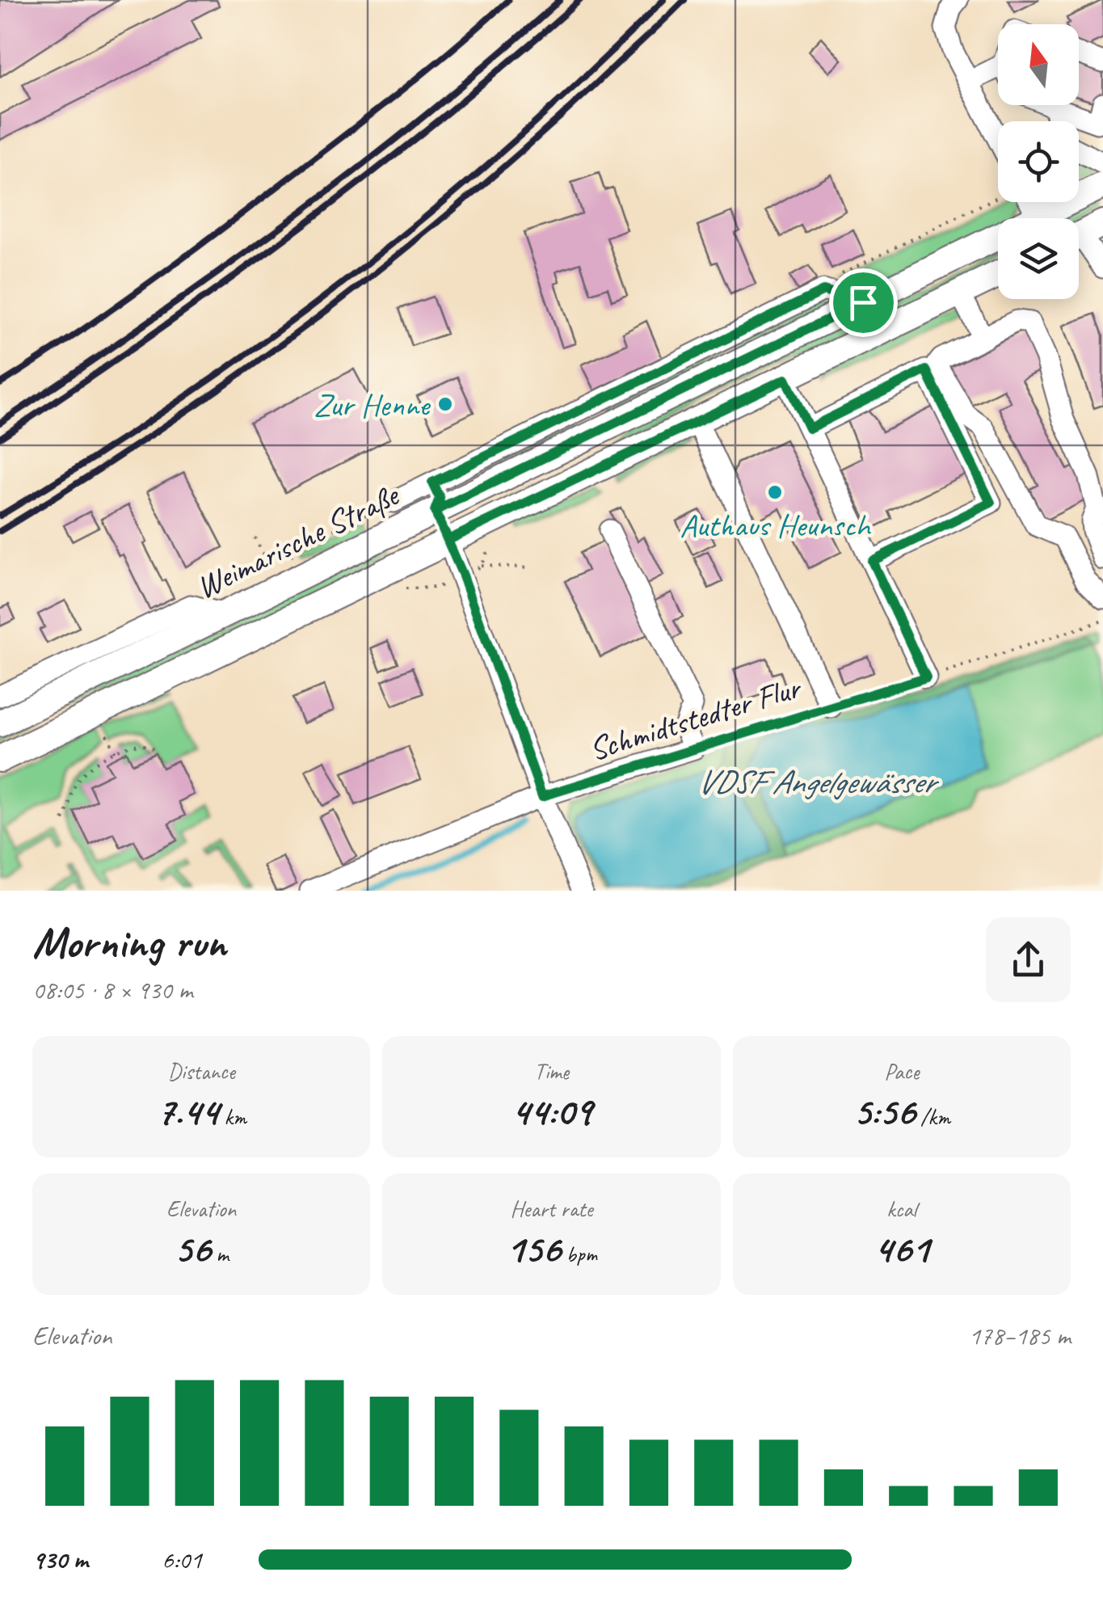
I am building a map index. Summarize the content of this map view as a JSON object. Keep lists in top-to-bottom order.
{
  "streets": {
    "main road": ["Weimarische Straße"],
    "street": ["Schmidtstedter Flur"]
  },
  "water": ["VDSF Angelgewässer"],
  "places": ["Zur Henne", "Authaus Heunsch"],
  "north": "top",
  "page": {
    "heading": ["Morning run", "08:05 · 8 × 930 m"],
    "stats": [
      ["Distance", "7.44 km"],
      ["Time", "44:09"],
      ["Pace", "5:56 /km"],
      ["Elevation", "56 m"],
      ["Heart rate", "156 bpm"],
      ["kcal", "461"]
    ],
    "chart": ["Elevation", "178–185 m"],
    "list": [
      {
        "name": "930 m",
        "note": "6:01"
      }
    ]
  }
}
